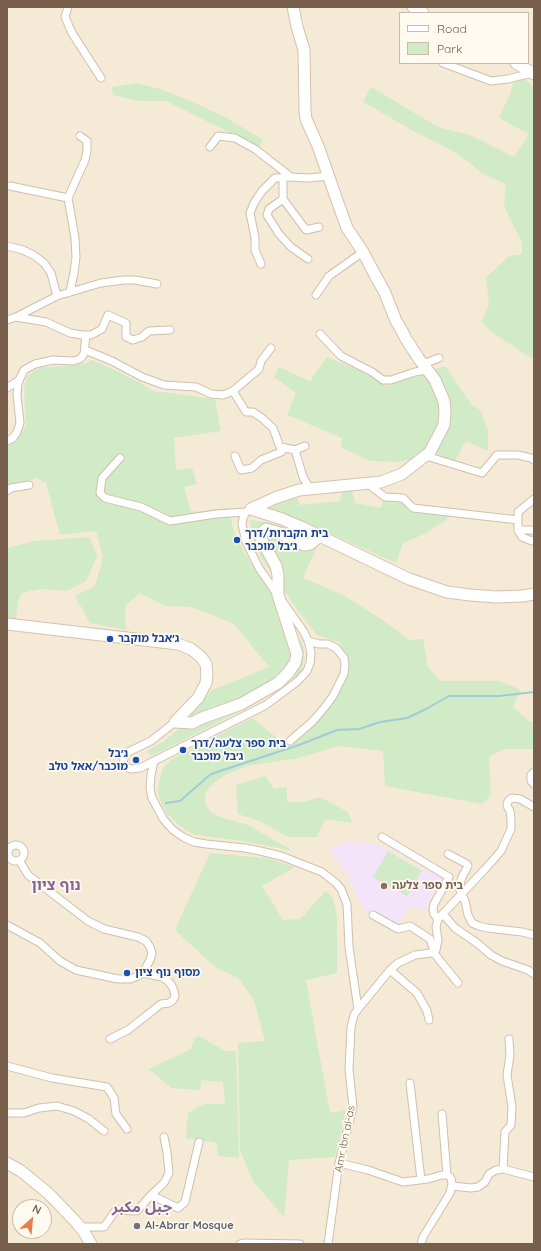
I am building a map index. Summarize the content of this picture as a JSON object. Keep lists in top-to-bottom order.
{
  "streets": {
    "street": ["Amr ibn al-as"]
  },
  "districts": ["נוף ציון", "جبل مكبر"],
  "places": [
    "בית הקברות/דרך ג׳בל מוכבר",
    "ג׳אבל מוקבר",
    "בית ספר צלעה/דרך ג׳בל מוכבר",
    "ג׳בל מוכבר/אאל טלב",
    "בית ספר צלעה",
    "מסוף נוף ציון",
    "Al-Abrar Mosque"
  ],
  "legend": ["Road", "Park"],
  "north": "top right"
}
